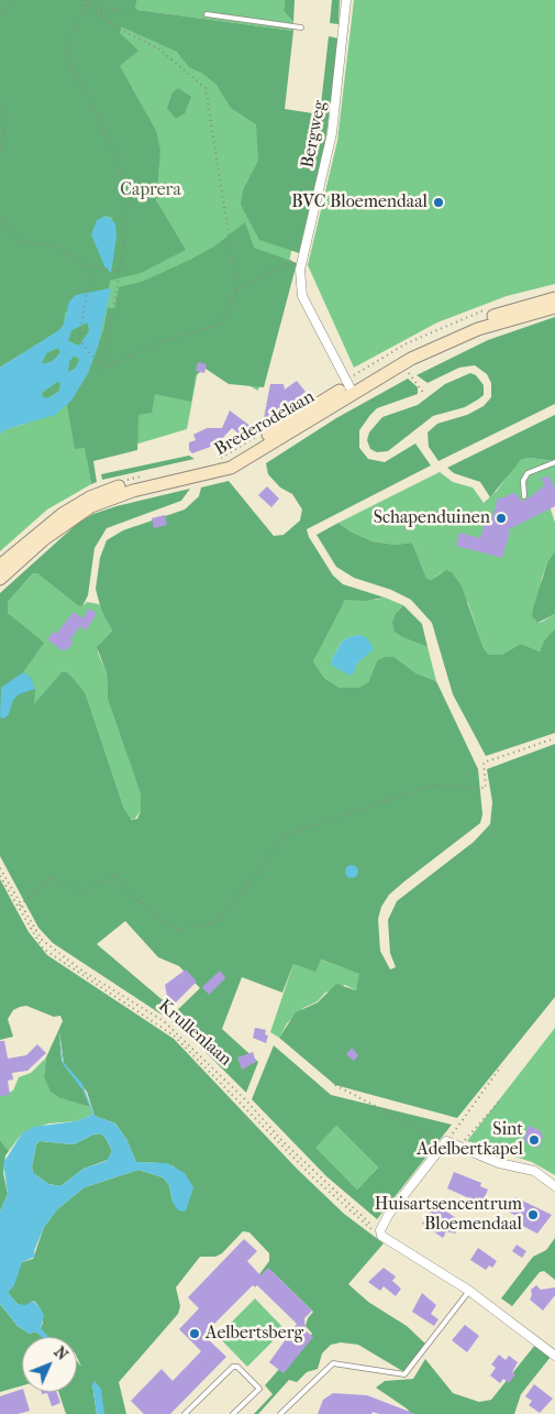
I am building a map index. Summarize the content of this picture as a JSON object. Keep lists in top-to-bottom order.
{
  "streets": {
    "street": ["Bergweg", "Brederodelaan"],
    "path": ["Krullenlaan"]
  },
  "crossings": [
    ["Bergweg", "Brederodelaan"]
  ],
  "parks": ["Caprera"],
  "places": [
    "BVC Bloemendaal",
    "Schapenduinen",
    "Sint Adelbertkapel",
    "Huisartsencentrum Bloemendaal",
    "Aelbertsberg"
  ],
  "north": "top right"
}
